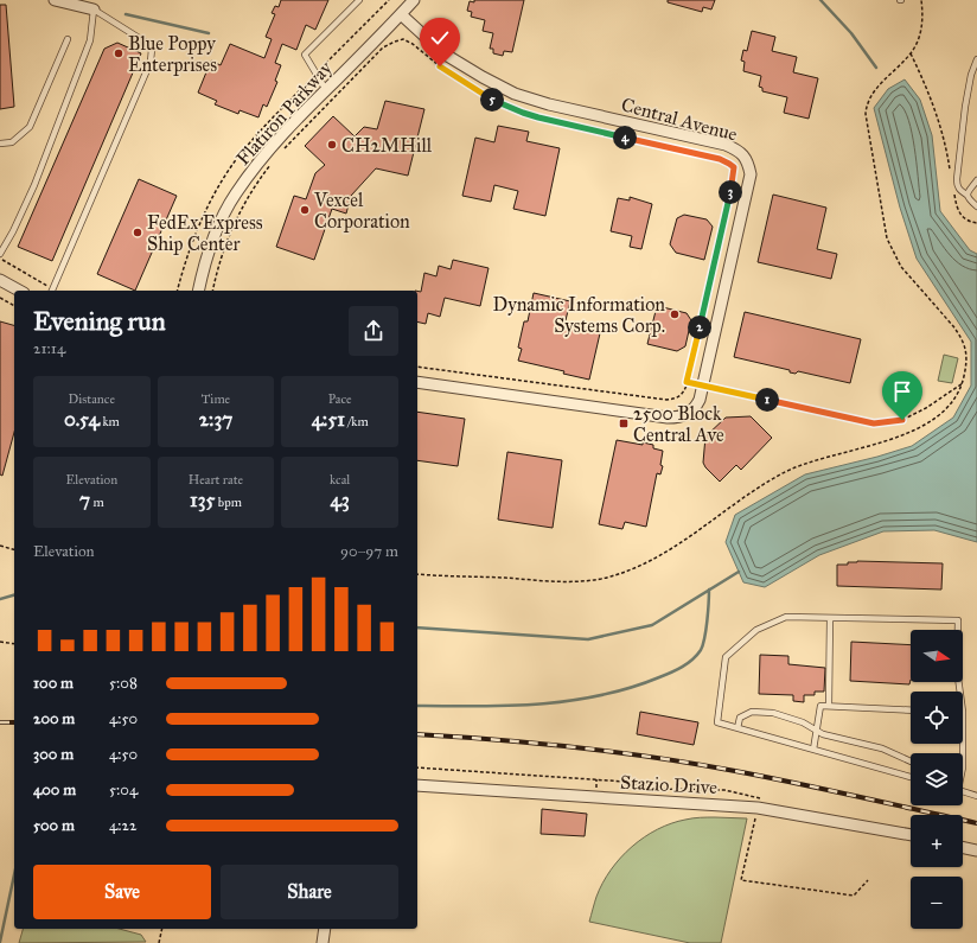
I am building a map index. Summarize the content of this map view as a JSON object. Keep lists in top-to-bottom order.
{
  "streets": {
    "street": ["Flatiron Parkway", "Central Avenue", "Stazio Drive"]
  },
  "crossings": [
    ["Flatiron Parkway", "Central Avenue"]
  ],
  "places": {
    "other": [
      "Blue Poppy Enterprises",
      "CH2MHill",
      "Vexcel Corporation",
      "FedEx Express Ship Center",
      "Dynamic Information Systems Corp."
    ],
    "transit": ["2500 Block Central Ave"]
  },
  "north": "right",
  "page": {
    "pins": [
      "5",
      "4",
      "3",
      "2",
      "1"
    ],
    "heading": ["Evening run", "21:14"],
    "stats": [
      ["Distance", "0.54 km"],
      ["Time", "2:37"],
      ["Pace", "4:51 /km"],
      ["Elevation", "7 m"],
      ["Heart rate", "135 bpm"],
      ["kcal", "43"]
    ],
    "chart": ["Elevation", "90–97 m"],
    "map_buttons": ["+", "−"],
    "list": [
      {
        "name": "100 m",
        "note": "5:08"
      },
      {
        "name": "200 m",
        "note": "4:50"
      },
      {
        "name": "300 m",
        "note": "4:50"
      },
      {
        "name": "400 m",
        "note": "5:04"
      },
      {
        "name": "500 m",
        "note": "4:22"
      }
    ],
    "buttons": ["Save", "Share"]
  }
}
